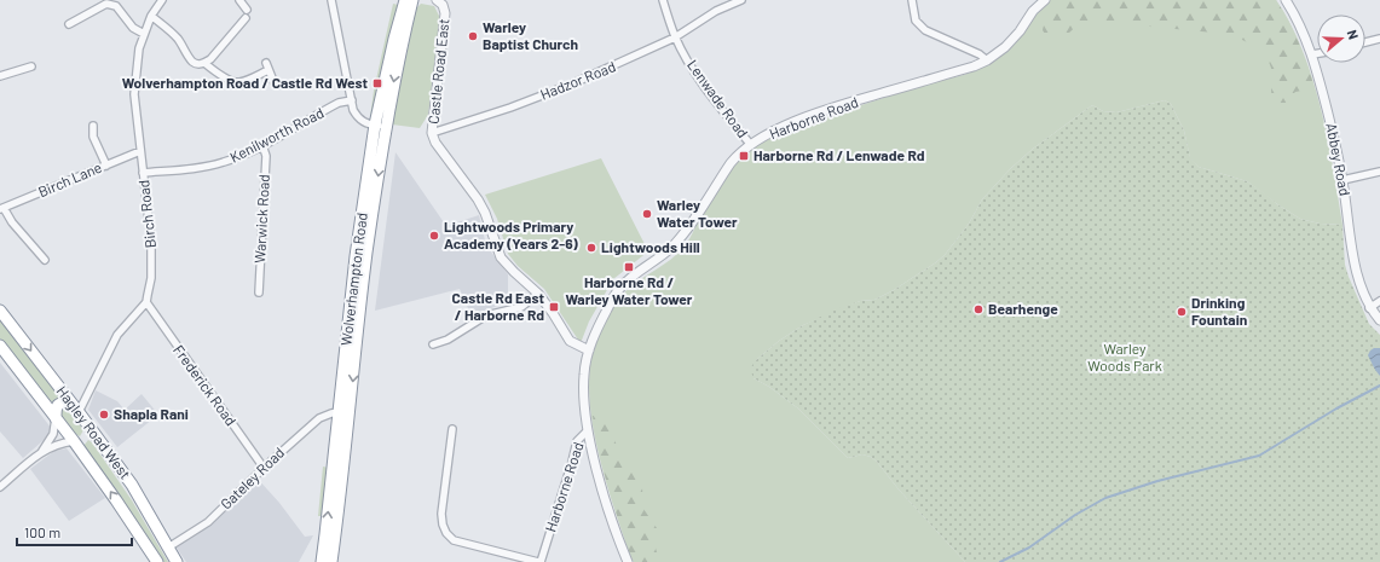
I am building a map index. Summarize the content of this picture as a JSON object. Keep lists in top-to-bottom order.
{
  "streets": {
    "highway": ["Wolverhampton Road", "Hagley Road West"],
    "street": [
      "Castle Road East",
      "Hadzor Road",
      "Lenwade Road",
      "Harborne Road",
      "Kenilworth Road",
      "Abbey Road",
      "Birch Lane",
      "Birch Road",
      "Warwick Road",
      "Frederick Road",
      "Gateley Road"
    ]
  },
  "crossings": [
    ["Castle Road East", "Hadzor Road"],
    ["Castle Road East", "Harborne Road"],
    ["Hadzor Road", "Lenwade Road"],
    ["Lenwade Road", "Harborne Road"],
    ["Kenilworth Road", "Birch Road"],
    ["Kenilworth Road", "Warwick Road"],
    ["Birch Lane", "Birch Road"],
    ["Birch Road", "Frederick Road"],
    ["Birch Road", "Hagley Road West"],
    ["Wolverhampton Road", "Gateley Road"],
    ["Frederick Road", "Gateley Road"],
    ["Hagley Road West", "Gateley Road"]
  ],
  "parks": ["Warley Woods Park"],
  "places": {
    "other": [
      "Warley Baptist Church",
      "Warley Water Tower",
      "Lightwoods Primary Academy (Years 2-6)",
      "Lightwoods Hill",
      "Bearhenge",
      "Drinking Fountain",
      "Shapla Rani"
    ],
    "transit": [
      "Wolverhampton Road / Castle Rd West",
      "Harborne Rd / Lenwade Rd",
      "Harborne Rd / Warley Water Tower",
      "Castle Rd East / Harborne Rd"
    ]
  },
  "scale_bar": "100 m",
  "north": "right"
}
